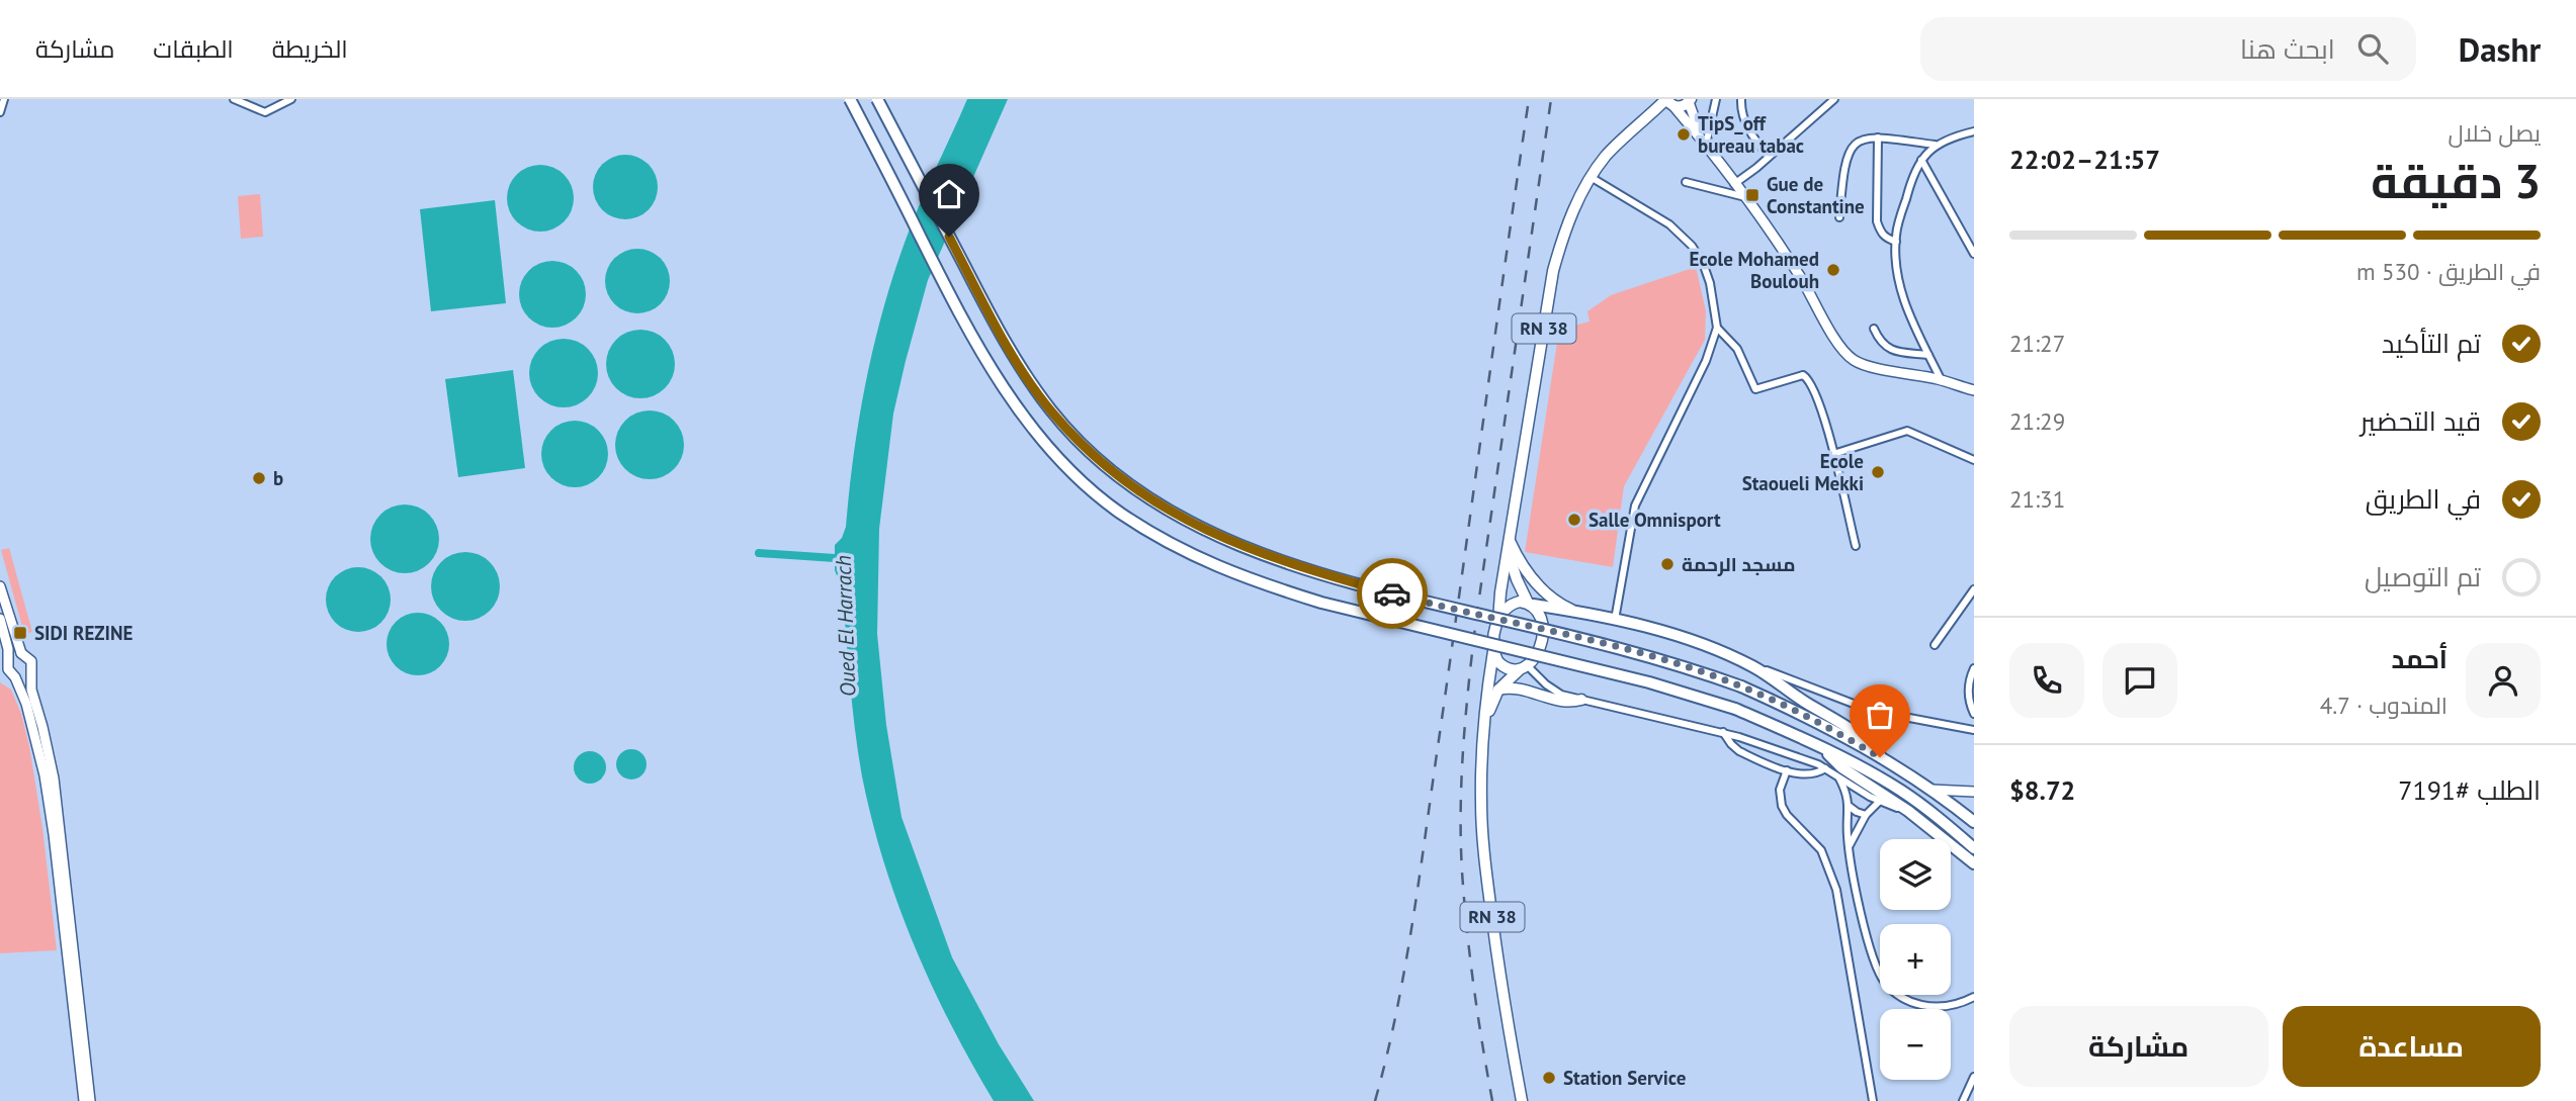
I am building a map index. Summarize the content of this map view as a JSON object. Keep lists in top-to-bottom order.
{
  "streets": {
    "main road": ["RN 38"]
  },
  "water": ["Oued El Harrach"],
  "places": {
    "other": [
      "TipS_off bureau tabac",
      "Ecole Mohamed Boulouh",
      "Ecole Staoueli Mekki",
      "b",
      "Salle Omnisport",
      "مسجد الرحمة",
      "Station Service"
    ],
    "transit": ["Gue de Constantine", "SIDI REZINE"]
  },
  "page": {
    "header": "Dashr",
    "search": "ابحث هنا",
    "nav": ["الخريطة", "الطبقات", "مشاركة"],
    "heading": ["3 دقيقة", "يصل خلال", "21:57–22:02"],
    "panel": [
      "أحمد",
      "المندوب · 4.7",
      "الطلب #7191",
      "$8.72"
    ],
    "bar": "في الطريق · 530 m",
    "list": [
      ["تم التأكيد", "21:27"],
      ["قيد التحضير", "21:29"],
      ["في الطريق", "21:31"],
      "تم التوصيل"
    ],
    "map_buttons": ["+", "−"],
    "buttons": ["مساعدة", "مشاركة"]
  }
}
